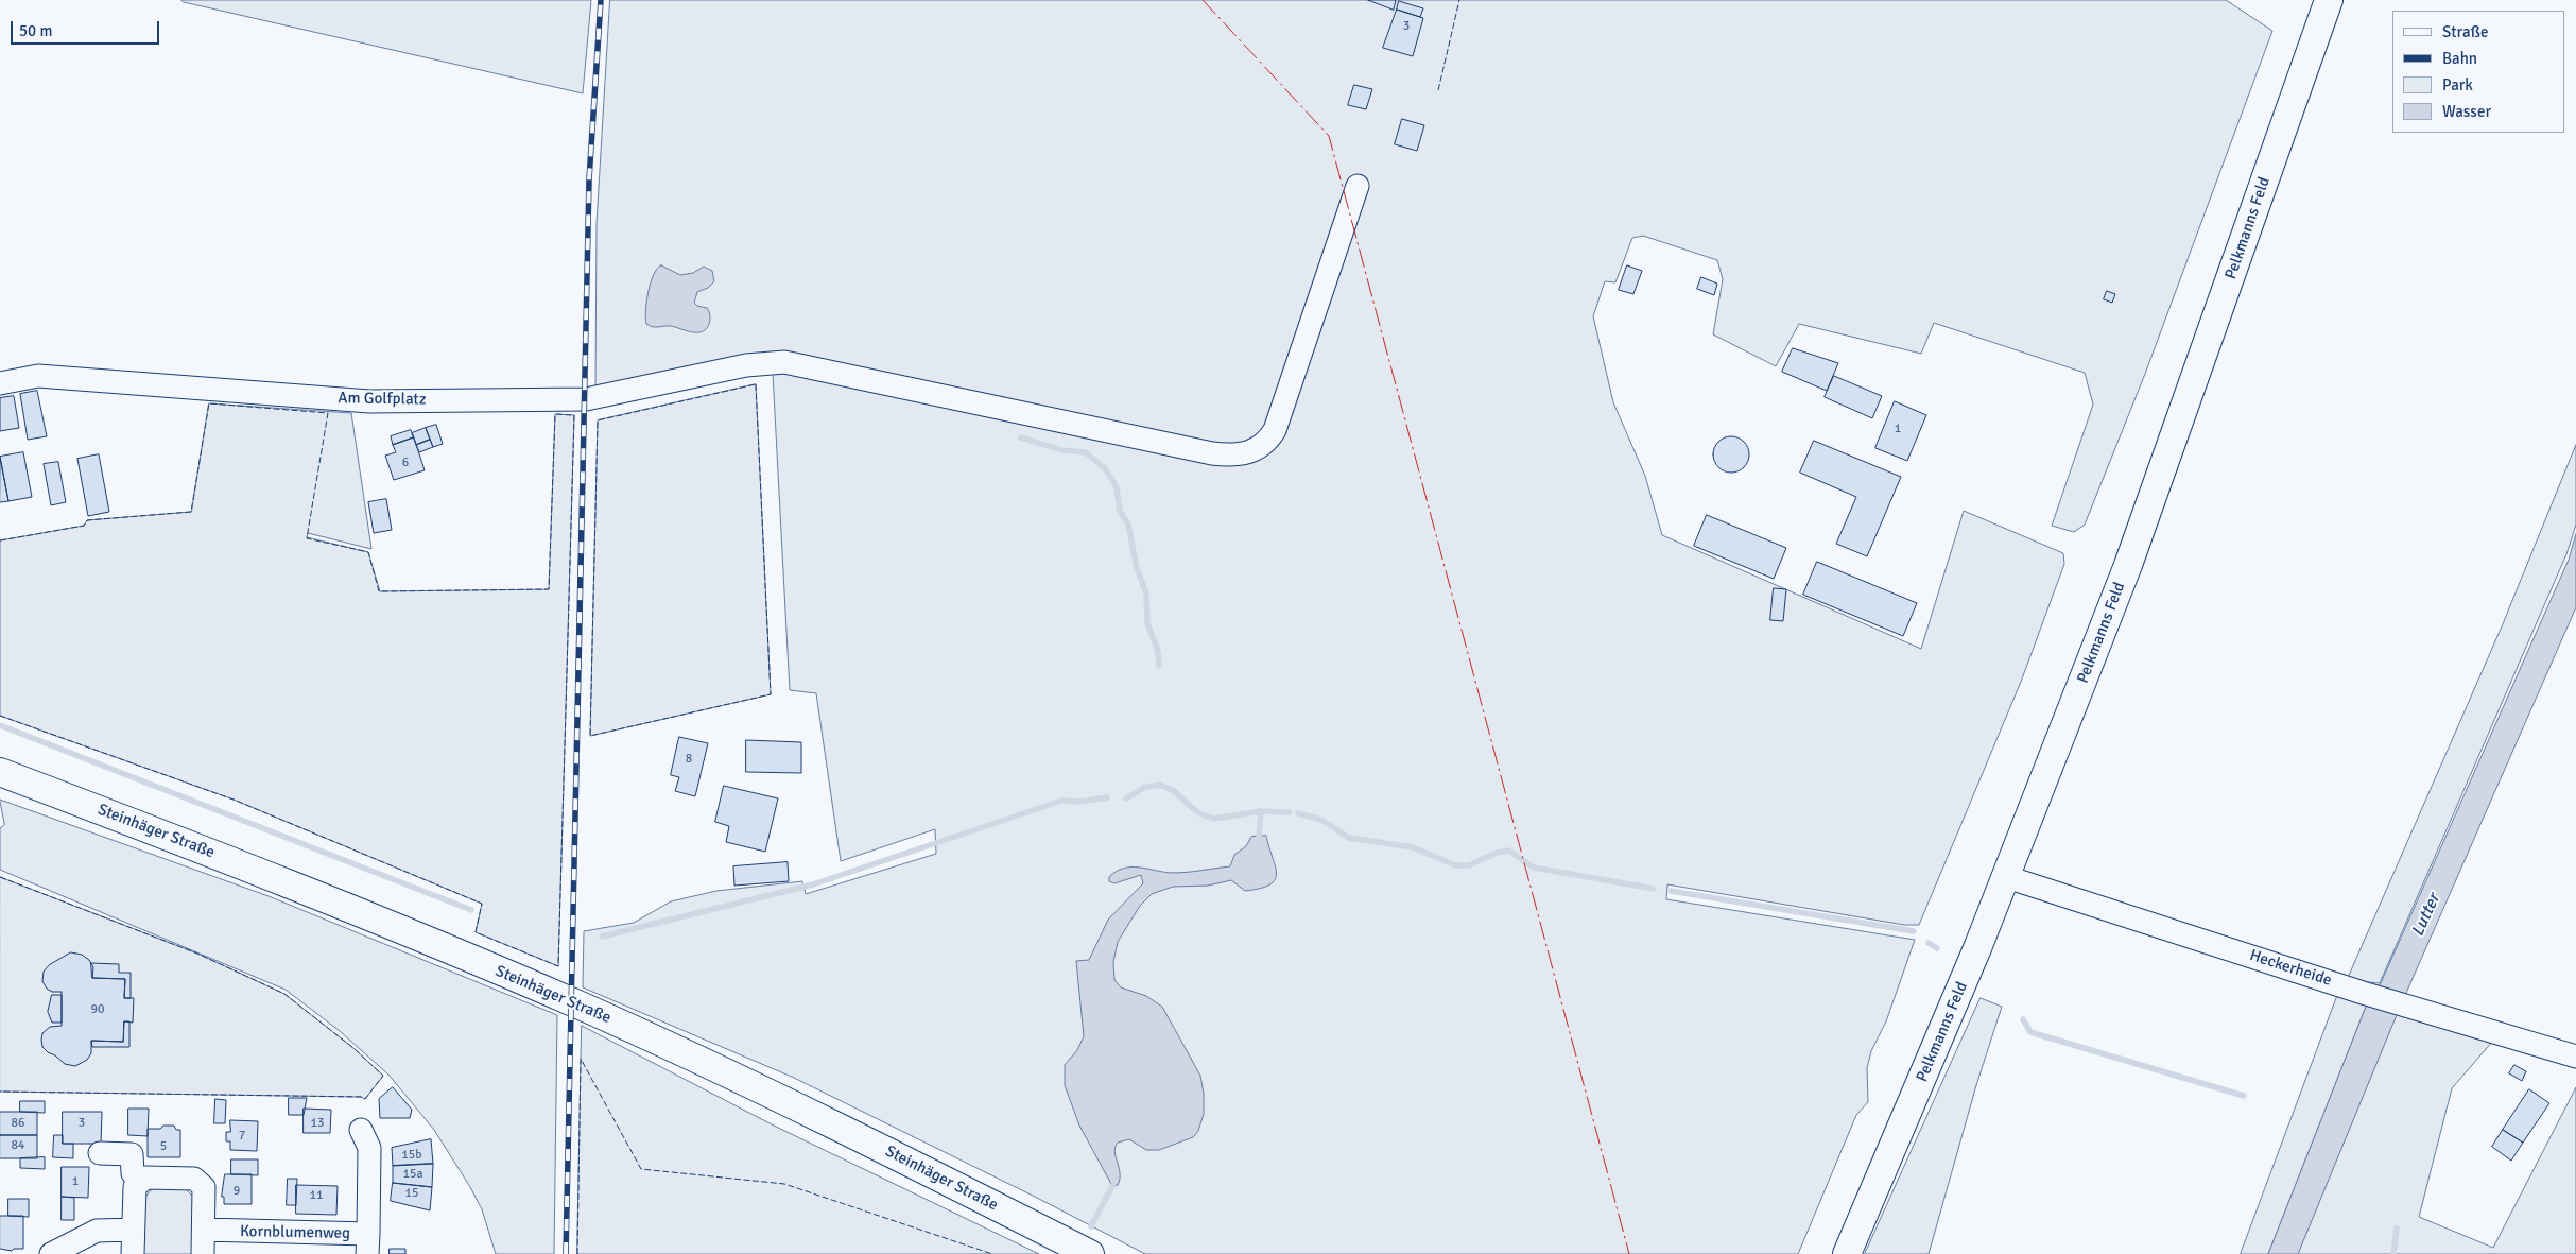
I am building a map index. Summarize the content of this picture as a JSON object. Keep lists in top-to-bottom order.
{
  "streets": {
    "main road": ["Pelkmanns Feld", "Steinhäger Straße"],
    "street": ["Am Golfplatz", "Heckerheide", "Kornblumenweg"]
  },
  "crossings": [
    ["Pelkmanns Feld", "Heckerheide"]
  ],
  "water": ["Lutter"],
  "house_numbers": [
    "3",
    "1",
    "6",
    "8",
    "90",
    "86",
    "3",
    "13",
    "7",
    "84",
    "5",
    "15b",
    "15a",
    "1",
    "9",
    "15",
    "11"
  ],
  "legend": [
    "Straße",
    "Bahn",
    "Park",
    "Wasser"
  ],
  "scale_bar": "50 m"
}
